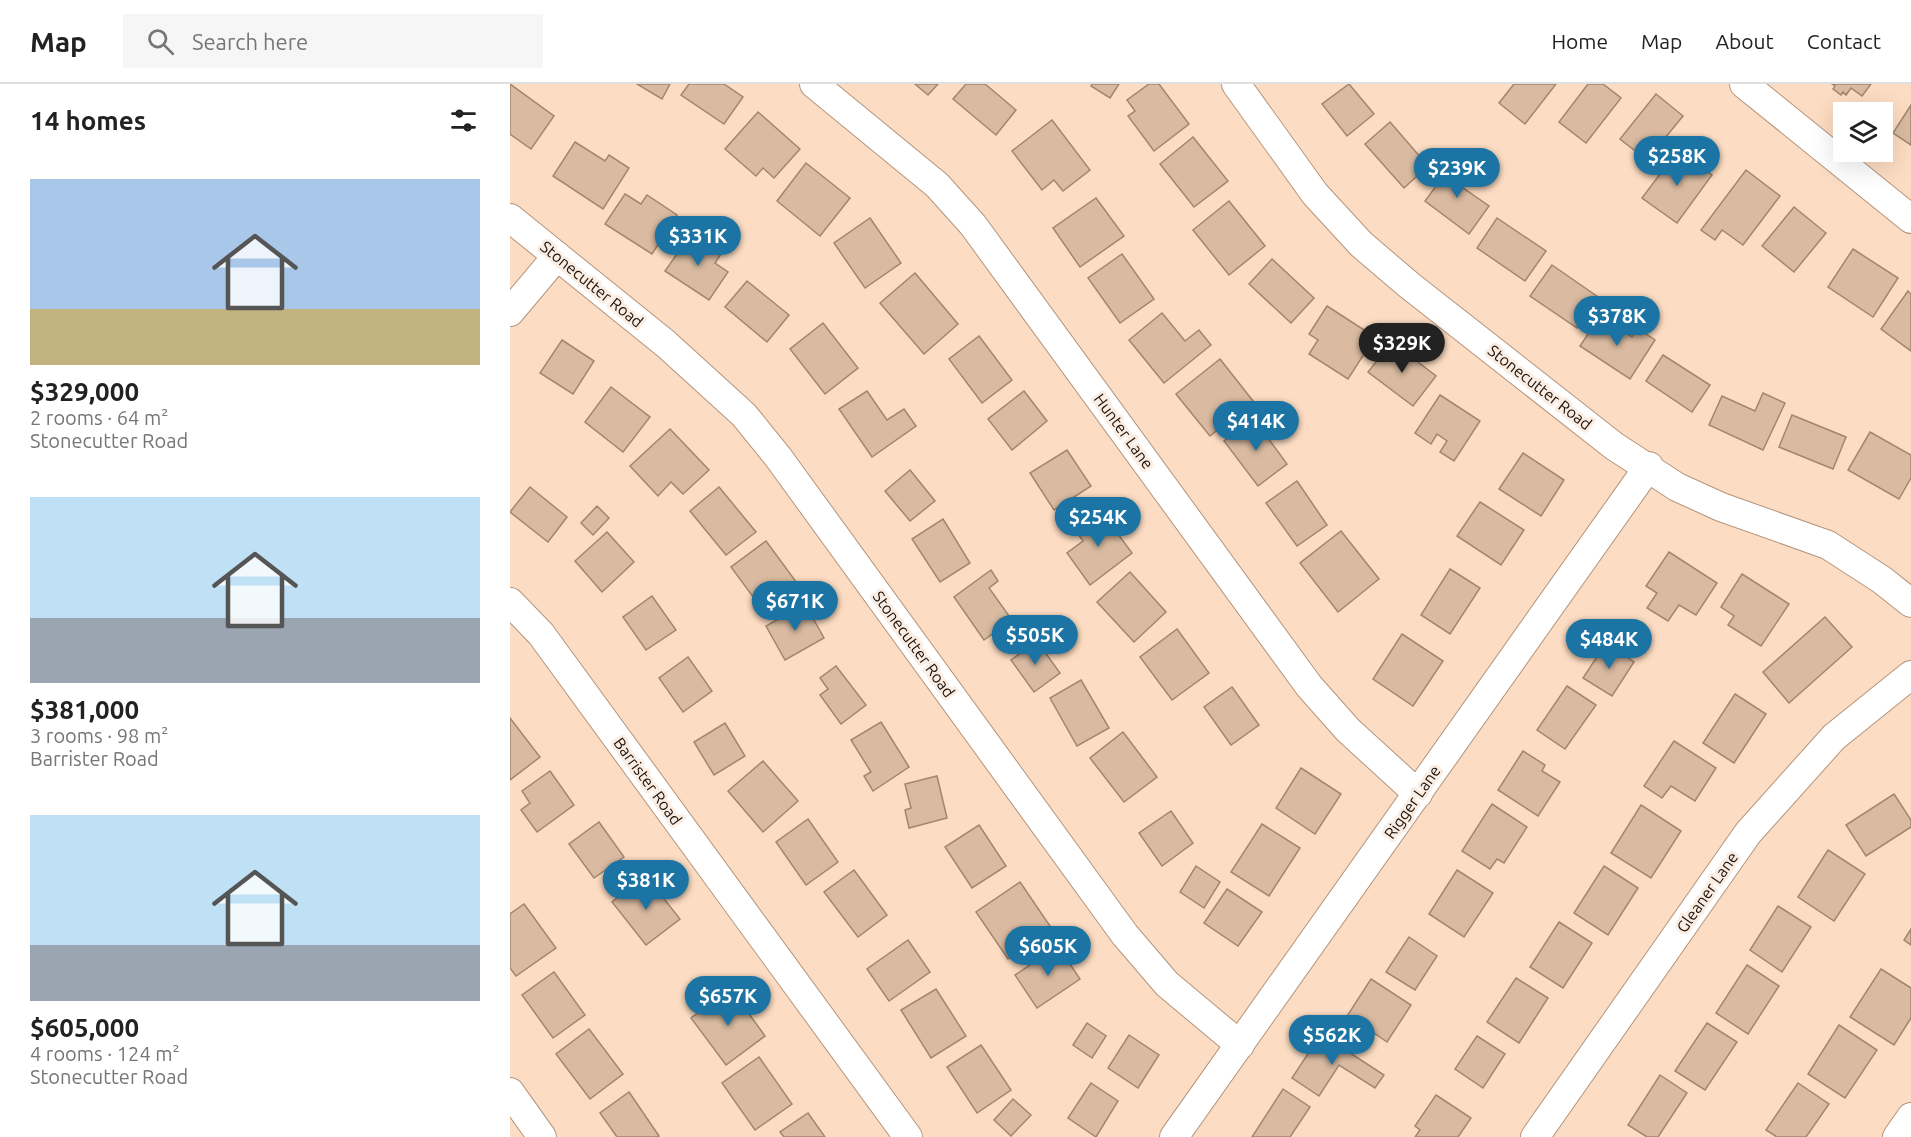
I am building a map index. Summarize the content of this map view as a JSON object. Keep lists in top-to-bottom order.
{
  "streets": {
    "street": [
      "Stonecutter Road",
      "Hunter Lane",
      "Barrister Road",
      "Rigger Lane",
      "Gleaner Lane"
    ]
  },
  "crossings": [
    ["Stonecutter Road", "Rigger Lane"],
    ["Hunter Lane", "Rigger Lane"]
  ],
  "page": {
    "header": "Map",
    "search": "Search here",
    "nav": [
      "Home",
      "Map",
      "About",
      "Contact"
    ],
    "heading": "14 homes",
    "price": [
      "$258K",
      "$239K",
      "$331K",
      "$378K",
      "$329K",
      "$414K",
      "$254K",
      "$671K",
      "$505K",
      "$484K",
      "$381K",
      "$605K",
      "$657K",
      "$562K"
    ],
    "list": [
      {
        "name": "$329,000",
        "note": "2 rooms · 64 m² · Stonecutter Road"
      },
      {
        "name": "$381,000",
        "note": "3 rooms · 98 m² · Barrister Road"
      },
      {
        "name": "$605,000",
        "note": "4 rooms · 124 m² · Stonecutter Road"
      }
    ]
  }
}
